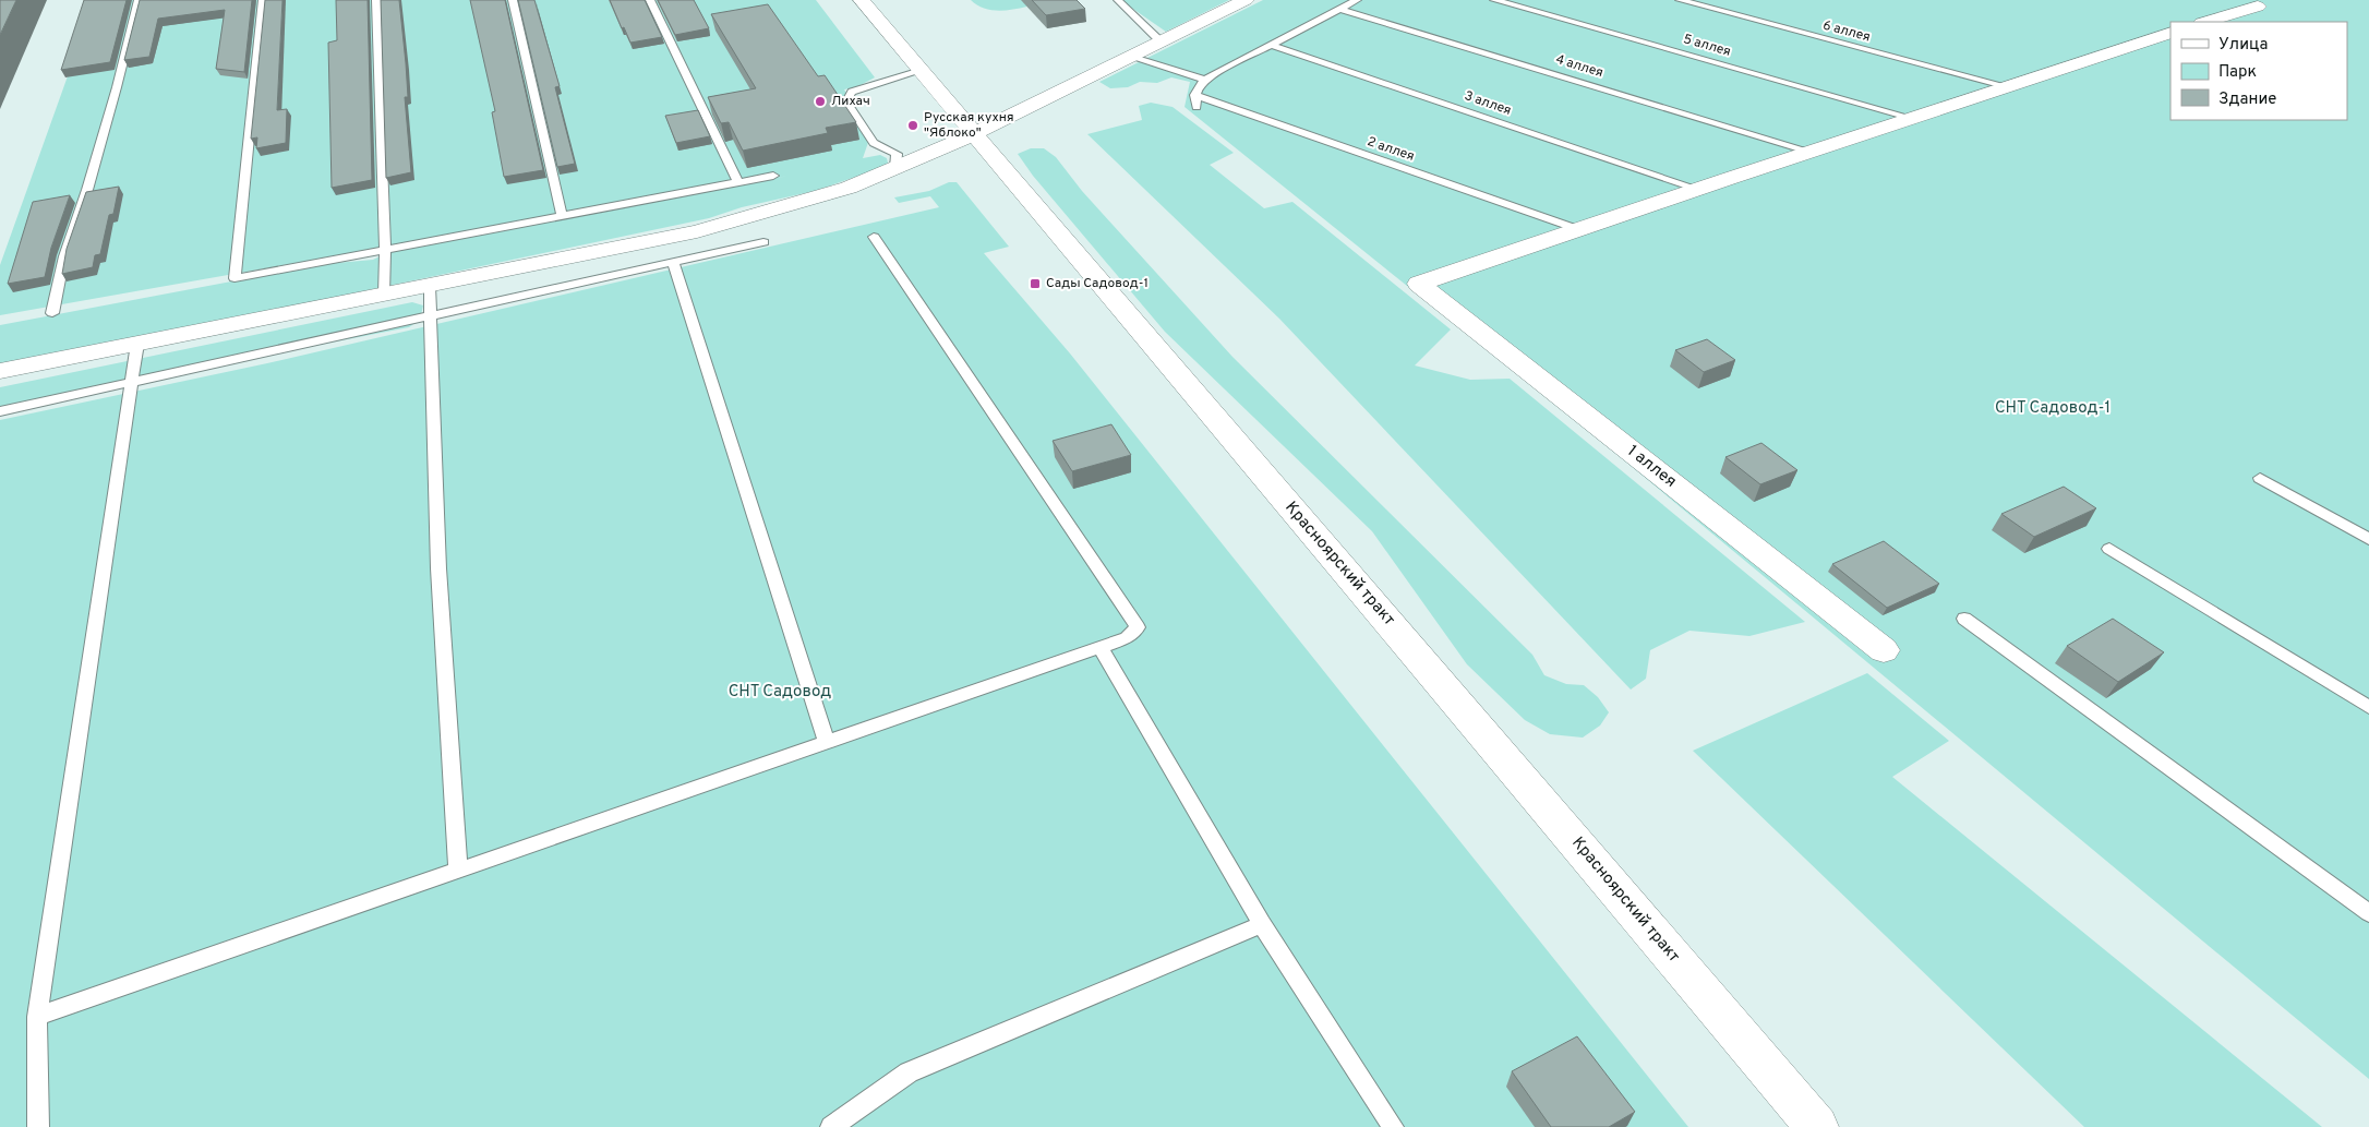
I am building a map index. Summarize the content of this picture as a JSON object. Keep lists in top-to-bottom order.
{
  "streets": {
    "street": ["1 аллея", "Красноярский тракт"],
    "lane": [
      "6 аллея",
      "5 аллея",
      "4 аллея",
      "3 аллея",
      "2 аллея"
    ]
  },
  "crossings": [
    ["2 аллея", "1 аллея"]
  ],
  "parks": ["СНТ Садовод-1", "СНТ Садовод"],
  "places": {
    "other": ["Лихач", "Русская кухня \"Яблоко\""],
    "transit": ["Сады Садовод-1"]
  },
  "legend": ["Улица", "Парк", "Здание"]
}
